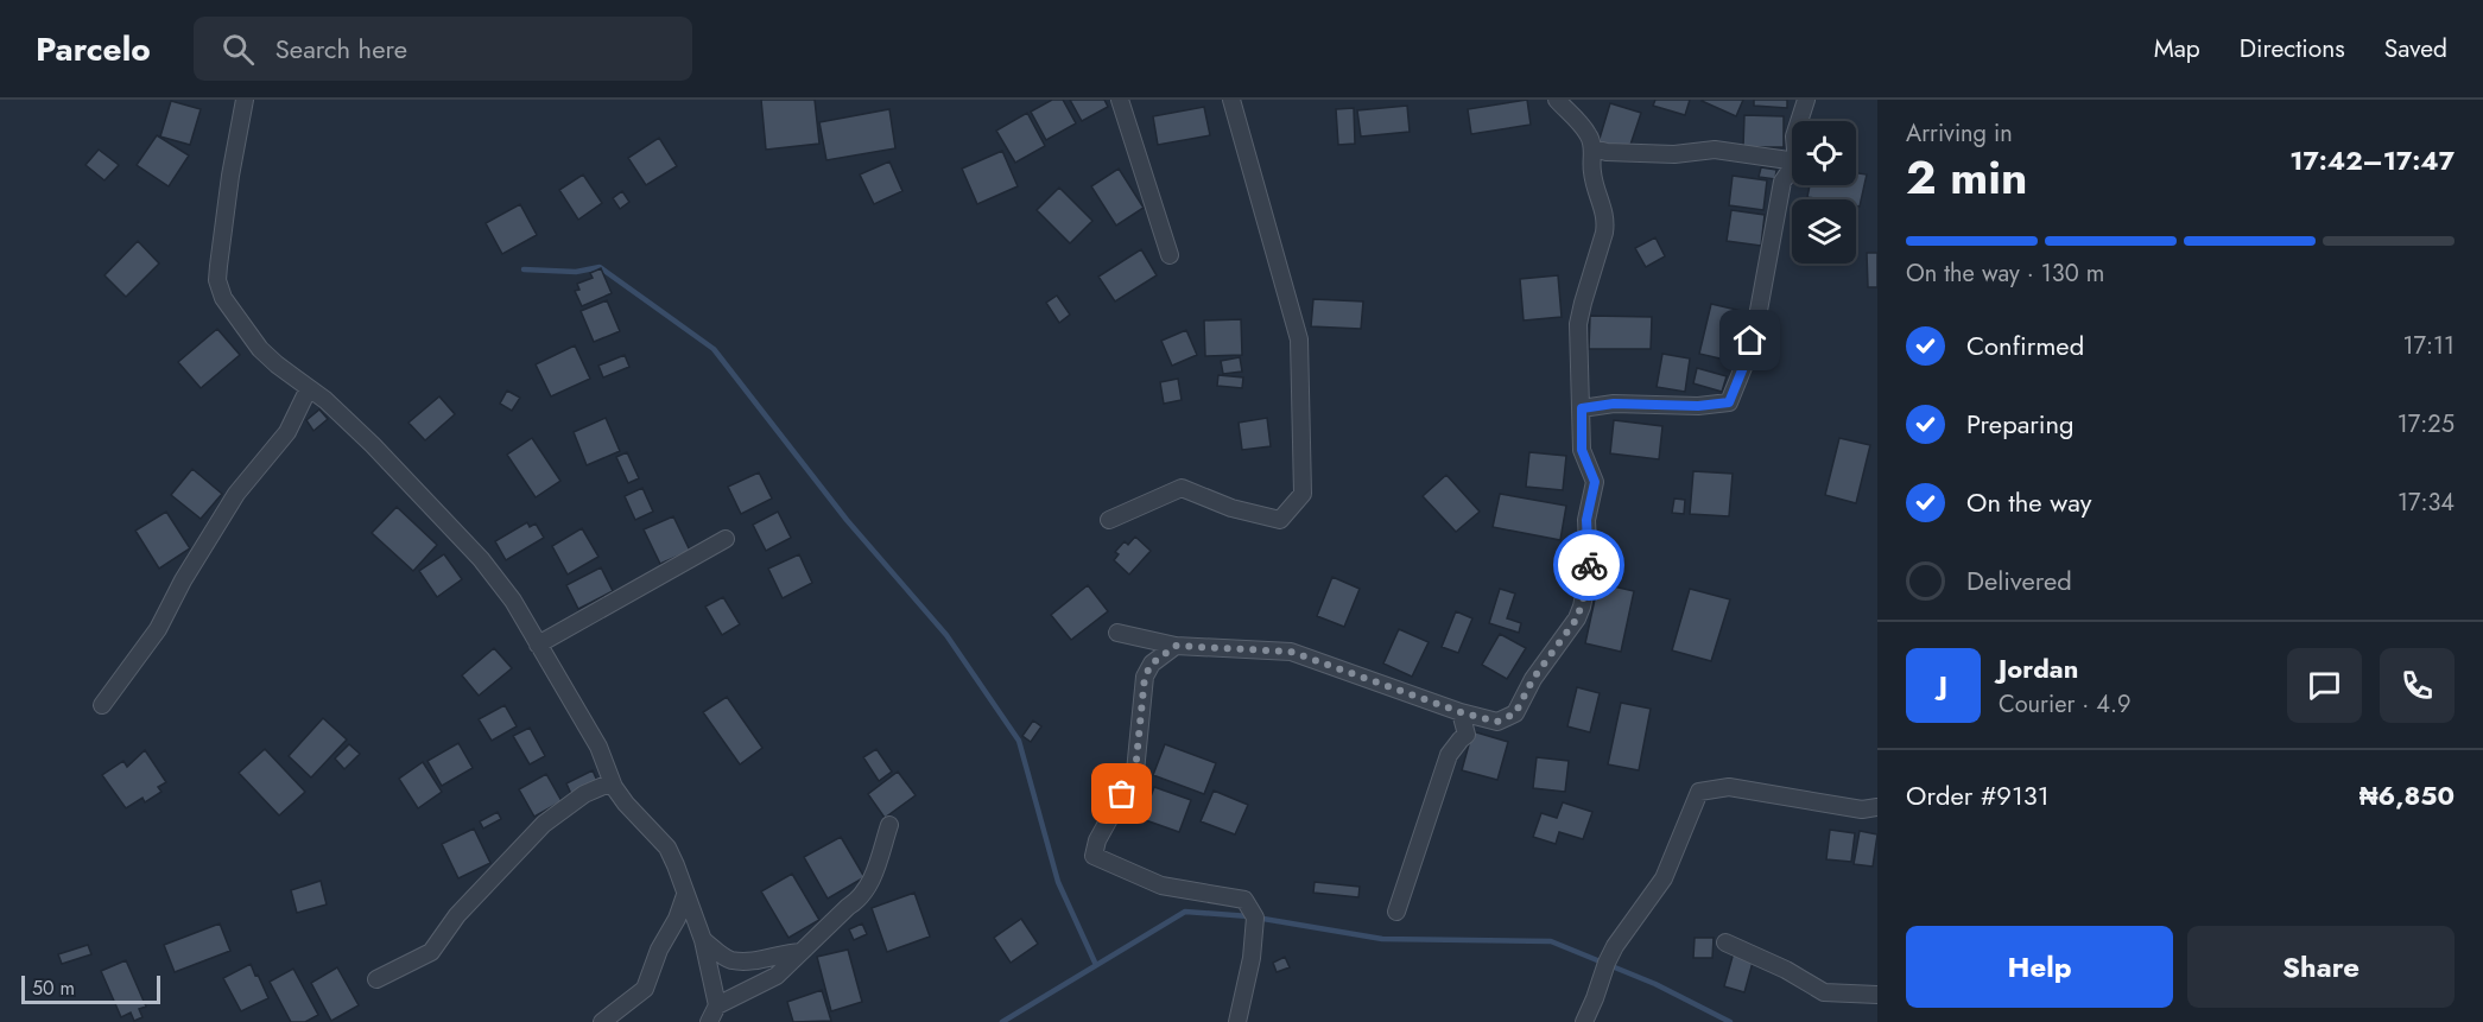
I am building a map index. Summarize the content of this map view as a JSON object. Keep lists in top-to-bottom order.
{
  "scale_bar": "50 m",
  "page": {
    "header": "Parcelo",
    "search": "Search here",
    "nav": ["Map", "Directions", "Saved"],
    "heading": ["2 min", "Arriving in", "17:42–17:47"],
    "panel": [
      "Jordan",
      "Courier · 4.9",
      "Order #9131",
      "₦6,850"
    ],
    "bar": "On the way · 130 m",
    "list": [
      ["Confirmed", "17:11"],
      ["Preparing", "17:25"],
      ["On the way", "17:34"],
      "Delivered"
    ],
    "round": "J",
    "buttons": ["Help", "Share"],
    "scale": "50 m"
  }
}
